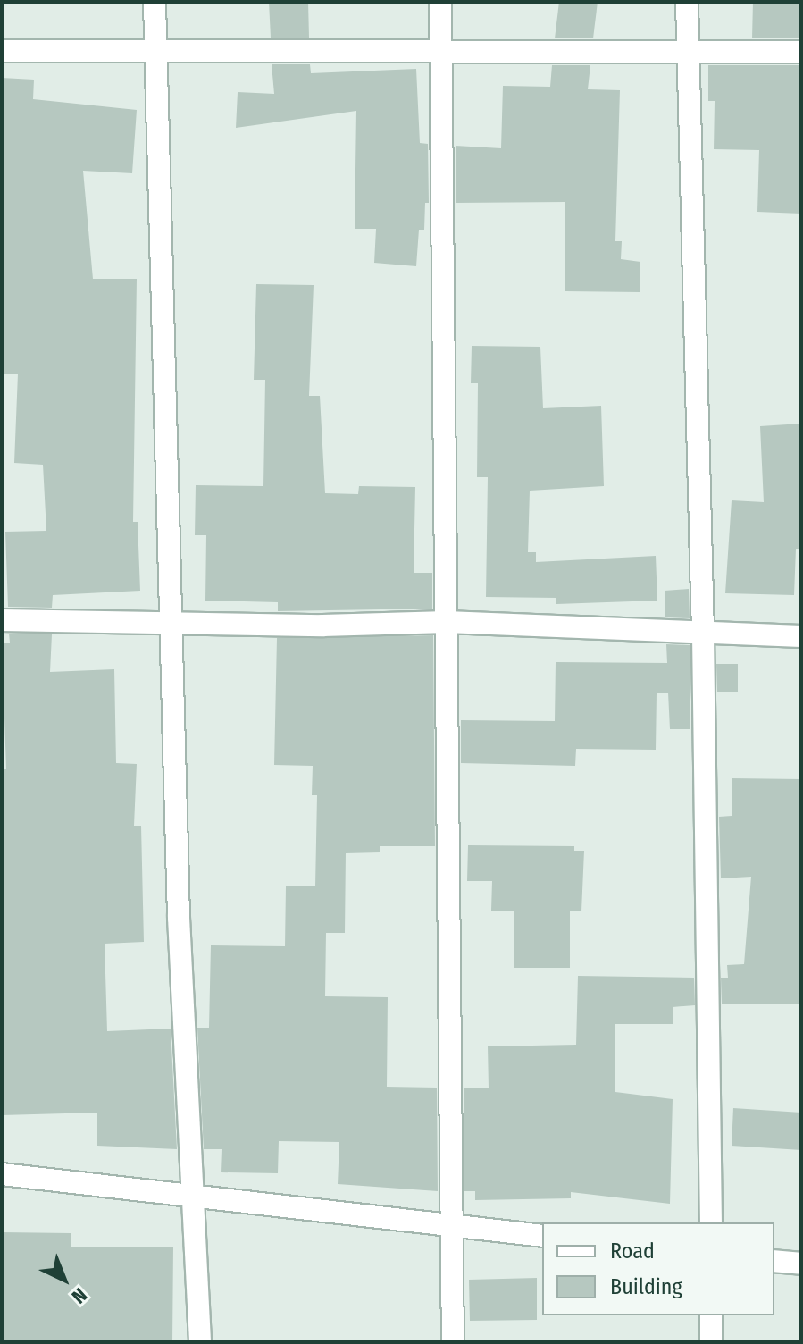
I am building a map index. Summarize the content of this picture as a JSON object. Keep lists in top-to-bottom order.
{
  "legend": ["Road", "Building"],
  "north": "bottom right"
}
